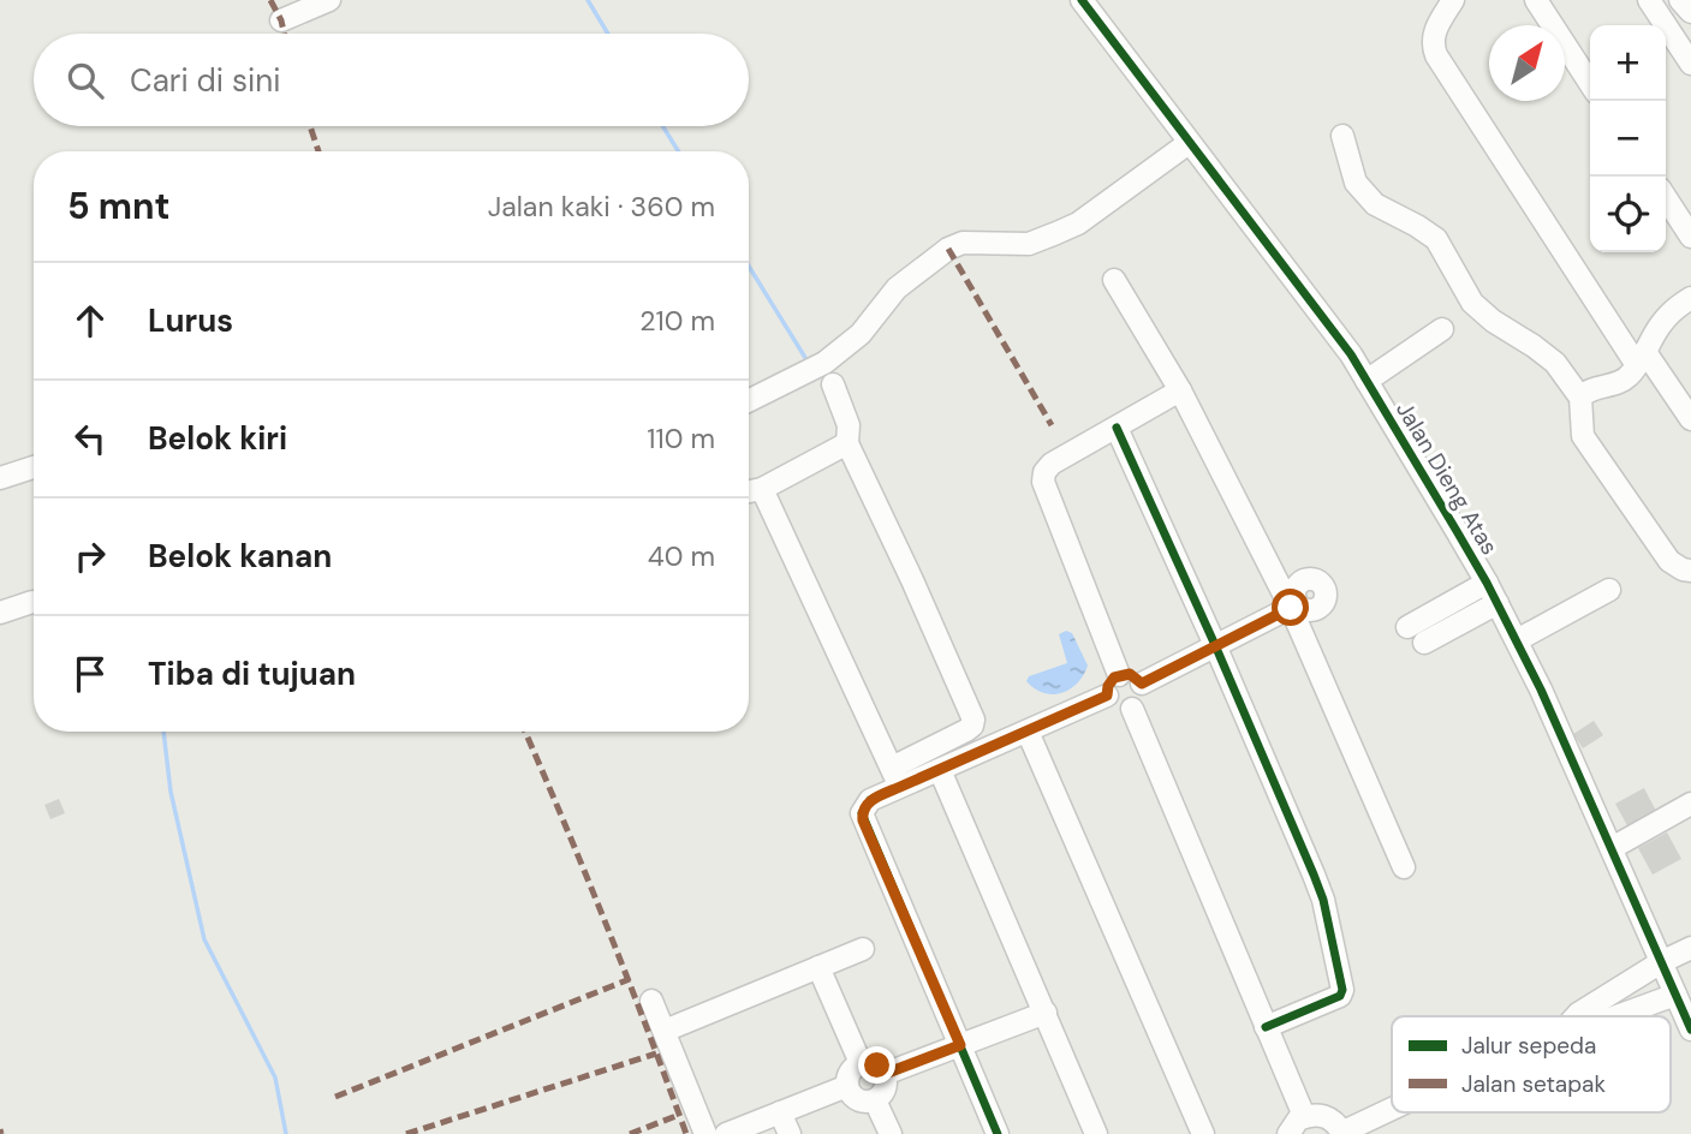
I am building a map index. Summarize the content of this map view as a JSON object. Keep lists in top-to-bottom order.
{
  "streets": {
    "street": ["Jalan Dieng Atas"]
  },
  "legend": ["Jalur sepeda", "Jalan setapak"],
  "north": "top right",
  "page": {
    "map_buttons": ["+", "−"],
    "search": "Cari di sini",
    "heading": ["5 mnt", "Jalan kaki · 360 m"],
    "list": [
      ["Lurus", "210 m"],
      ["Belok kiri", "110 m"],
      ["Belok kanan", "40 m"],
      "Tiba di tujuan"
    ]
  }
}
